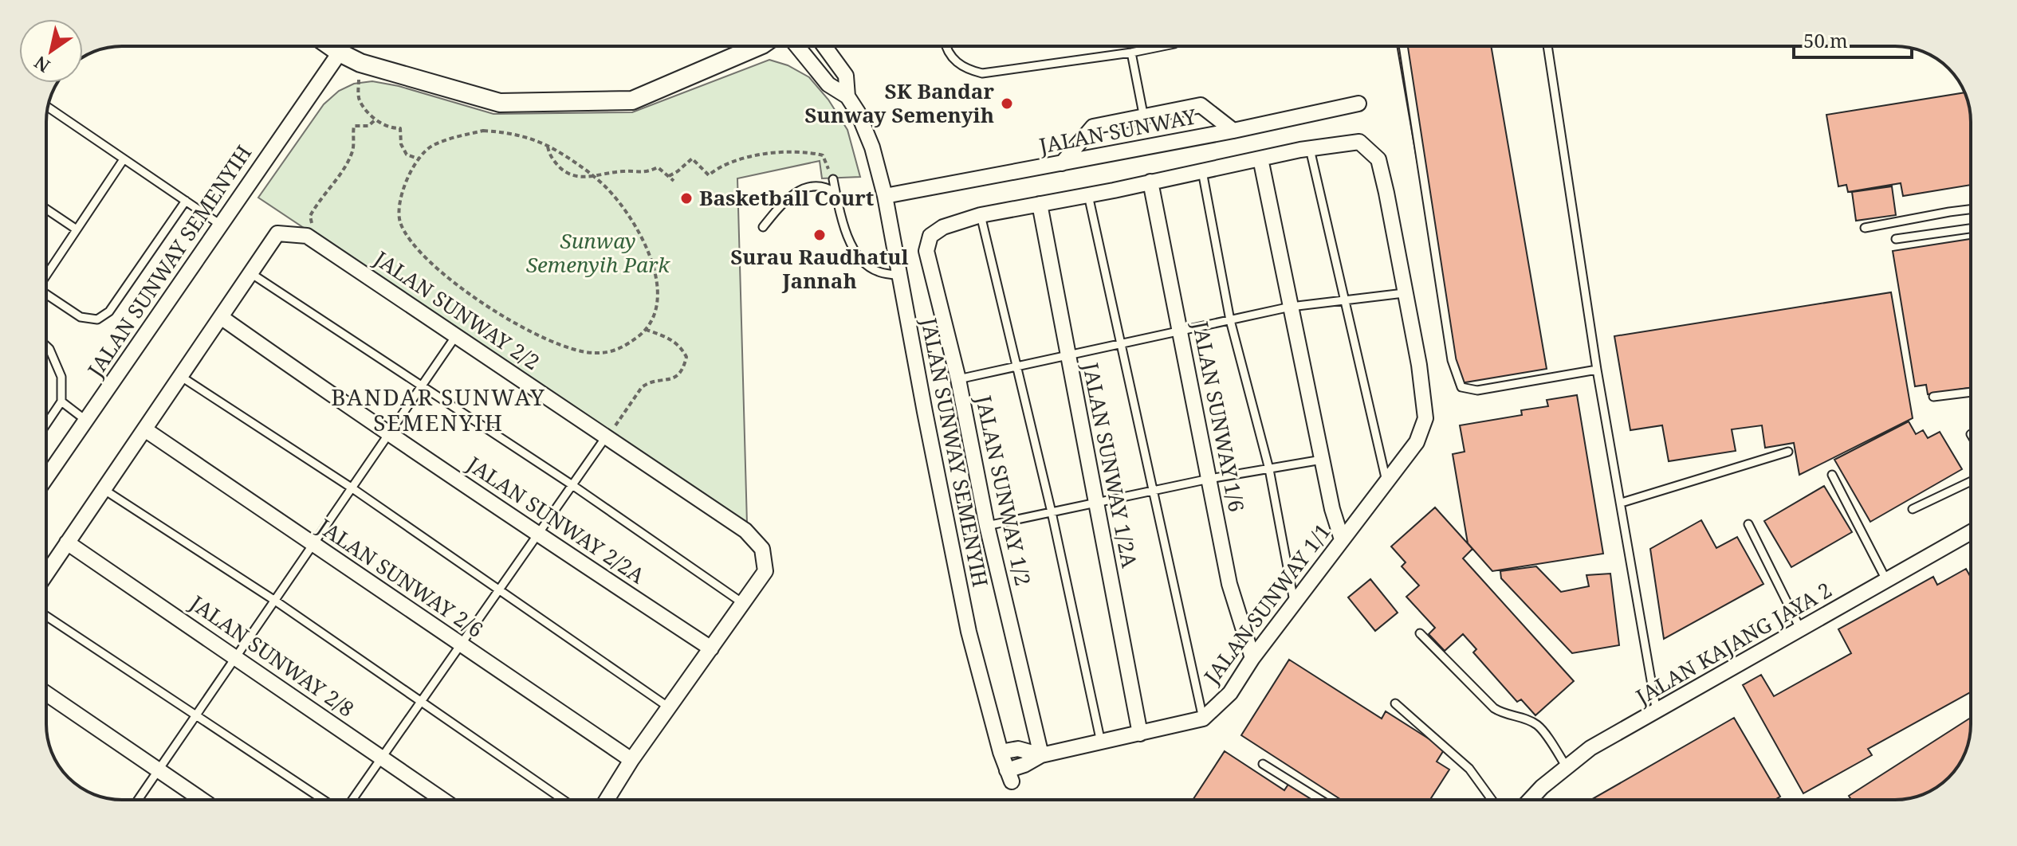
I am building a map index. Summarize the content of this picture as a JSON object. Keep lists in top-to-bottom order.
{
  "streets": {
    "street": [
      "JALAN SUNWAY",
      "JALAN SUNWAY SEMENYIH",
      "JALAN SUNWAY 2/2",
      "JALAN SUNWAY 1/6",
      "JALAN SUNWAY 1/2A",
      "JALAN SUNWAY 1/2",
      "JALAN SUNWAY 2/2A",
      "JALAN SUNWAY 2/6",
      "JALAN SUNWAY 1/1",
      "JALAN KAJANG JAYA 2",
      "JALAN SUNWAY 2/8"
    ]
  },
  "crossings": [
    ["JALAN SUNWAY", "JALAN SUNWAY SEMENYIH"],
    ["JALAN SUNWAY SEMENYIH", "JALAN SUNWAY 1/1"],
    ["JALAN SUNWAY 1/6", "JALAN SUNWAY 1/1"],
    ["JALAN SUNWAY 1/2A", "JALAN SUNWAY 1/1"],
    ["JALAN SUNWAY 1/2", "JALAN SUNWAY 1/1"]
  ],
  "districts": ["BANDAR SUNWAY SEMENYIH"],
  "parks": ["Sunway Semenyih Park"],
  "places": ["SK Bandar Sunway Semenyih", "Basketball Court", "Surau Raudhatul Jannah"],
  "scale_bar": "50 m",
  "north": "bottom left"
}
